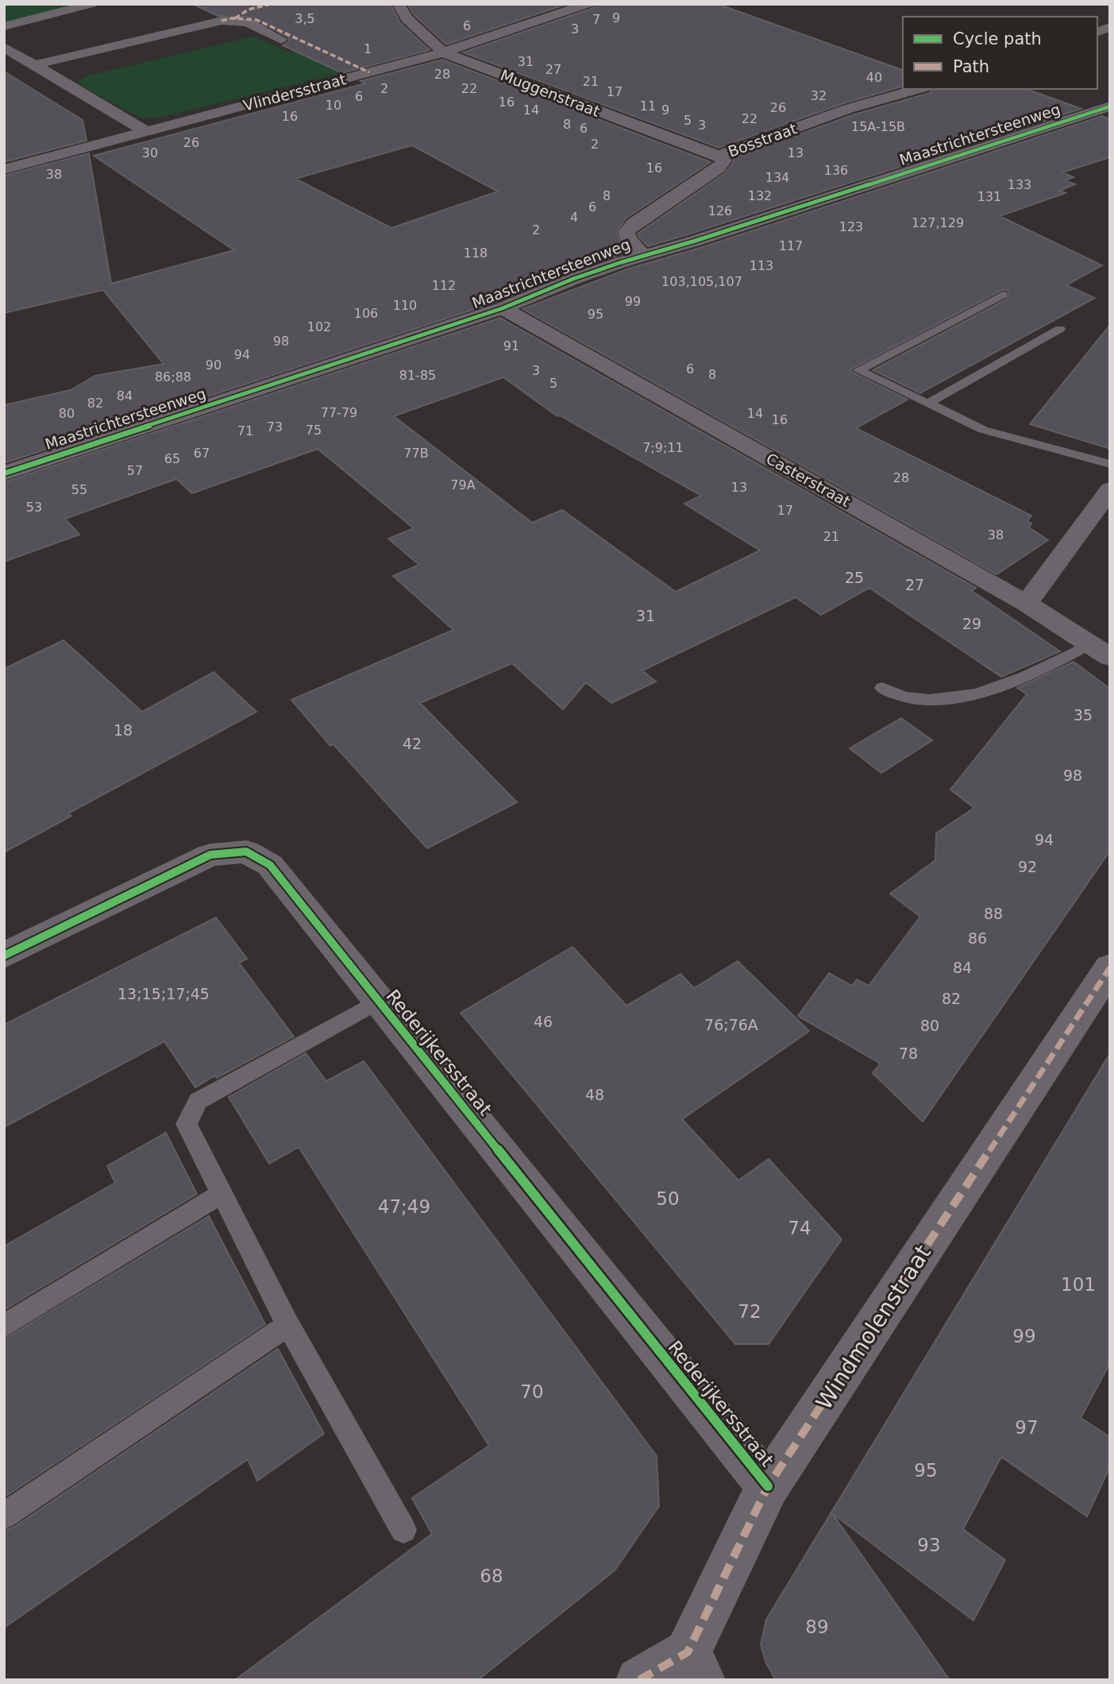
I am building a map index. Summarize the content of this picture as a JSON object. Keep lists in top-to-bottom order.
{
  "streets": {
    "main road": ["Maastrichtersteenweg"],
    "street": [
      "Vlindersstraat",
      "Muggenstraat",
      "Bosstraat",
      "Casterstraat",
      "Rederijkersstraat",
      "Windmolenstraat"
    ]
  },
  "crossings": [
    ["Vlindersstraat", "Muggenstraat"],
    ["Muggenstraat", "Bosstraat"],
    ["Maastrichtersteenweg", "Bosstraat"],
    ["Maastrichtersteenweg", "Casterstraat"],
    ["Rederijkersstraat", "Windmolenstraat"]
  ],
  "house_numbers": [
    "9",
    "3,5",
    "7",
    "6",
    "3",
    "1",
    "31",
    "27",
    "28",
    "40",
    "21",
    "2",
    "22",
    "17",
    "32",
    "6",
    "16",
    "10",
    "11",
    "26",
    "14",
    "9",
    "16",
    "22",
    "5",
    "8",
    "3",
    "15A-15B",
    "6",
    "26",
    "2",
    "30",
    "13",
    "16",
    "136",
    "38",
    "134",
    "133",
    "8",
    "132",
    "131",
    "6",
    "126",
    "4",
    "127,129",
    "123",
    "2",
    "117",
    "118",
    "113",
    "103,105,107",
    "112",
    "99",
    "110",
    "106",
    "95",
    "102",
    "98",
    "91",
    "94",
    "90",
    "6",
    "3",
    "8",
    "81-85",
    "86;88",
    "5",
    "84",
    "82",
    "77-79",
    "80",
    "14",
    "16",
    "73",
    "75",
    "71",
    "7;9;11",
    "67",
    "77B",
    "65",
    "57",
    "28",
    "79A",
    "13",
    "55",
    "53",
    "17",
    "38",
    "21",
    "25",
    "27",
    "31",
    "29",
    "35",
    "18",
    "42",
    "98",
    "94",
    "92",
    "88",
    "86",
    "84",
    "13;15;17;45",
    "82",
    "46",
    "76;76A",
    "80",
    "78",
    "48",
    "50",
    "47;49",
    "74",
    "101",
    "72",
    "99",
    "70",
    "97",
    "95",
    "93",
    "68",
    "89"
  ],
  "legend": ["Cycle path", "Path"]
}
